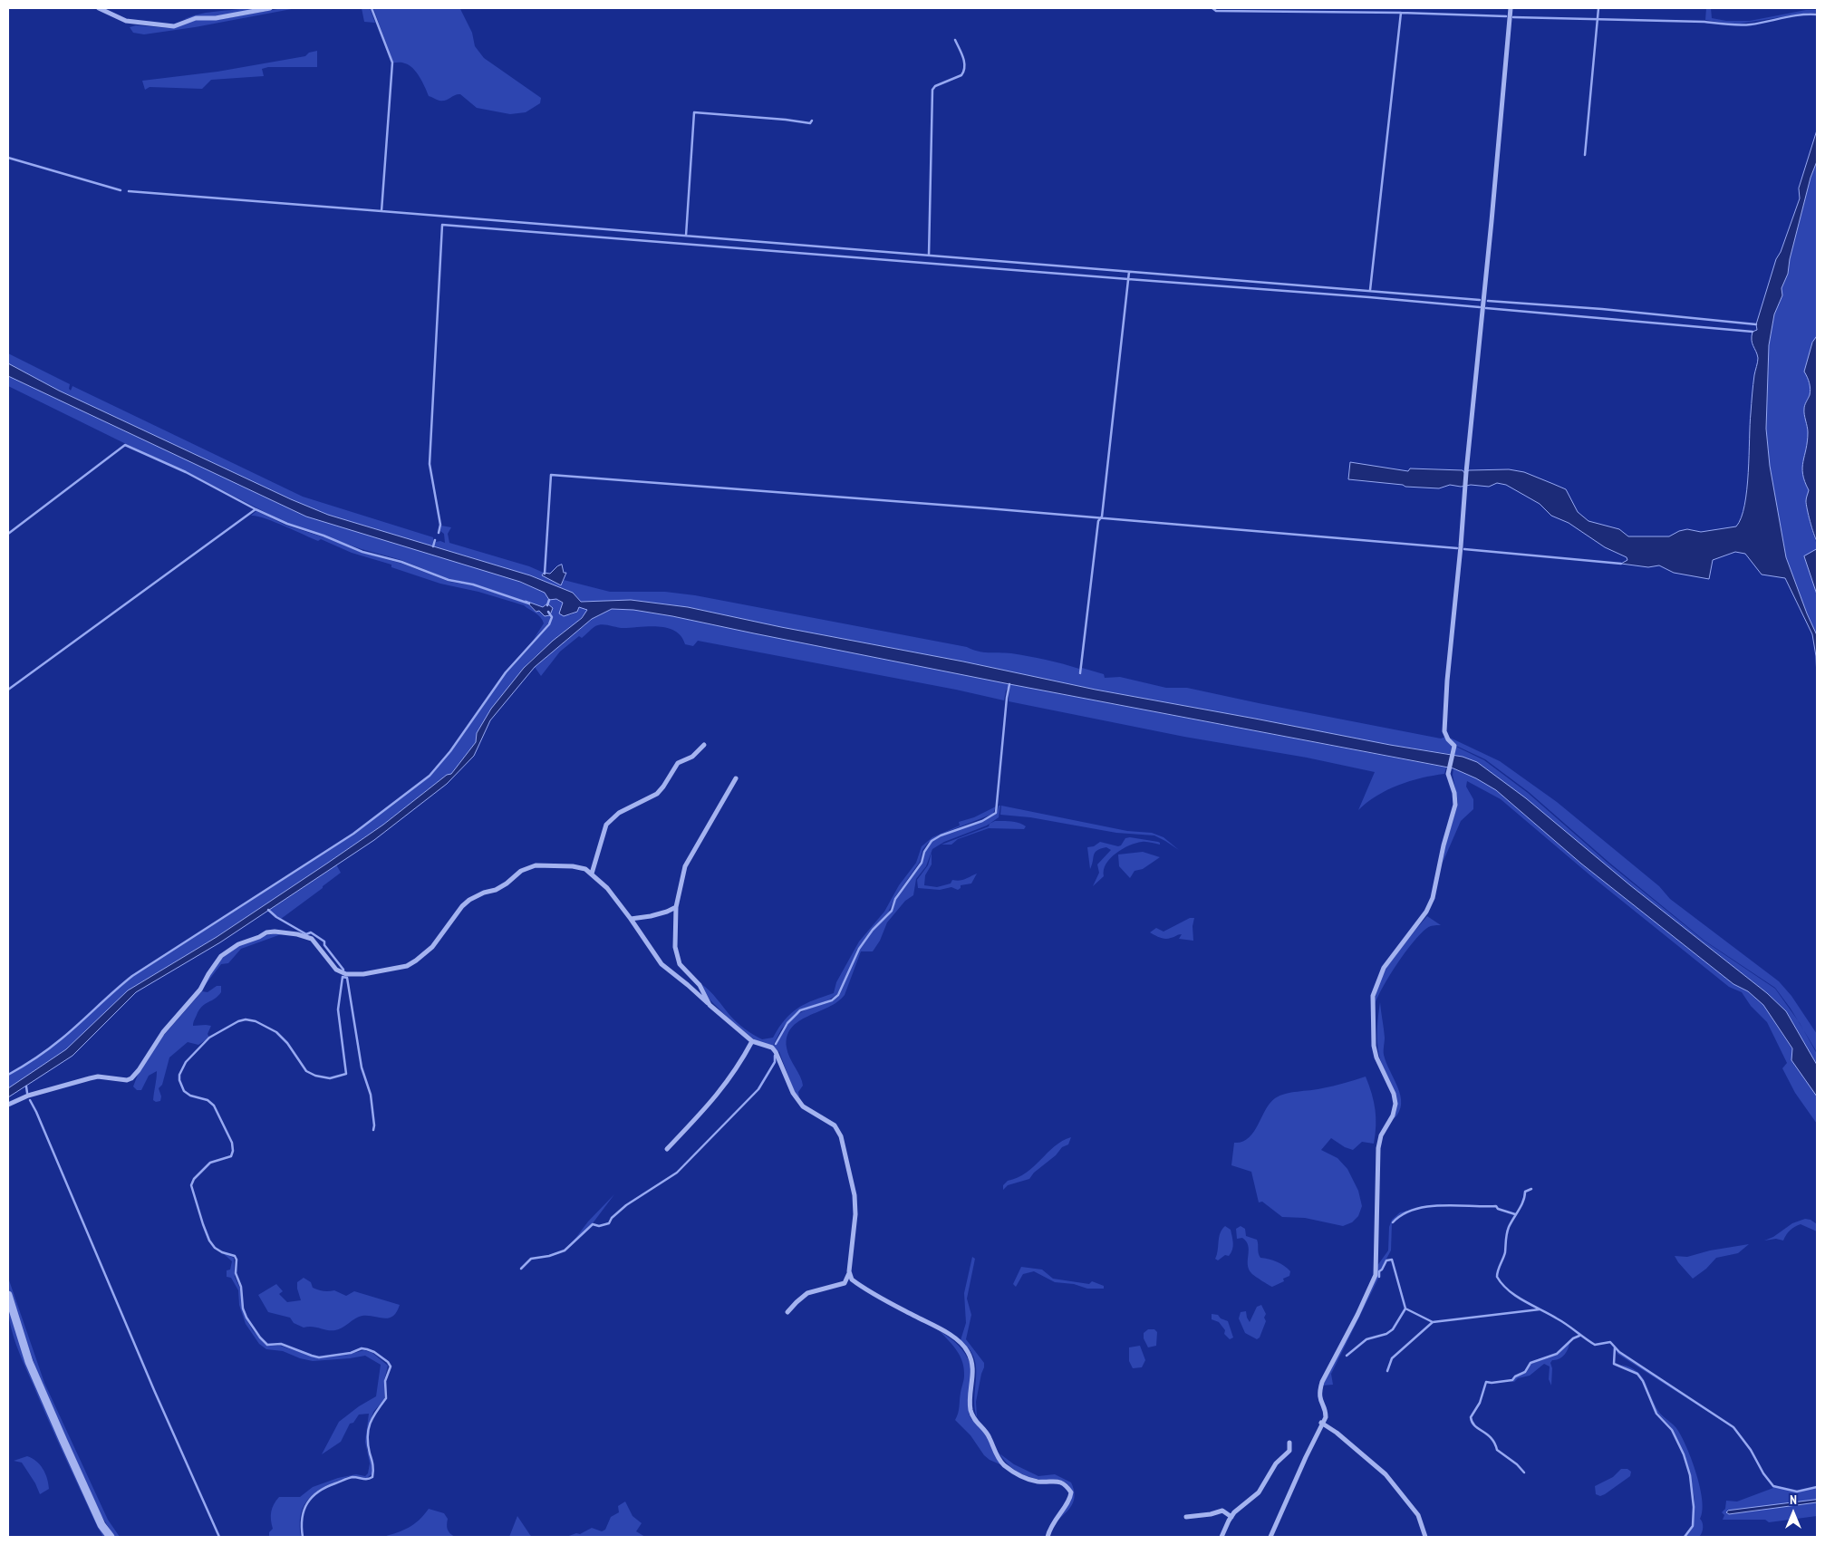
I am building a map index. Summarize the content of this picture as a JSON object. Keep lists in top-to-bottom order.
{
  "north": "top"
}
